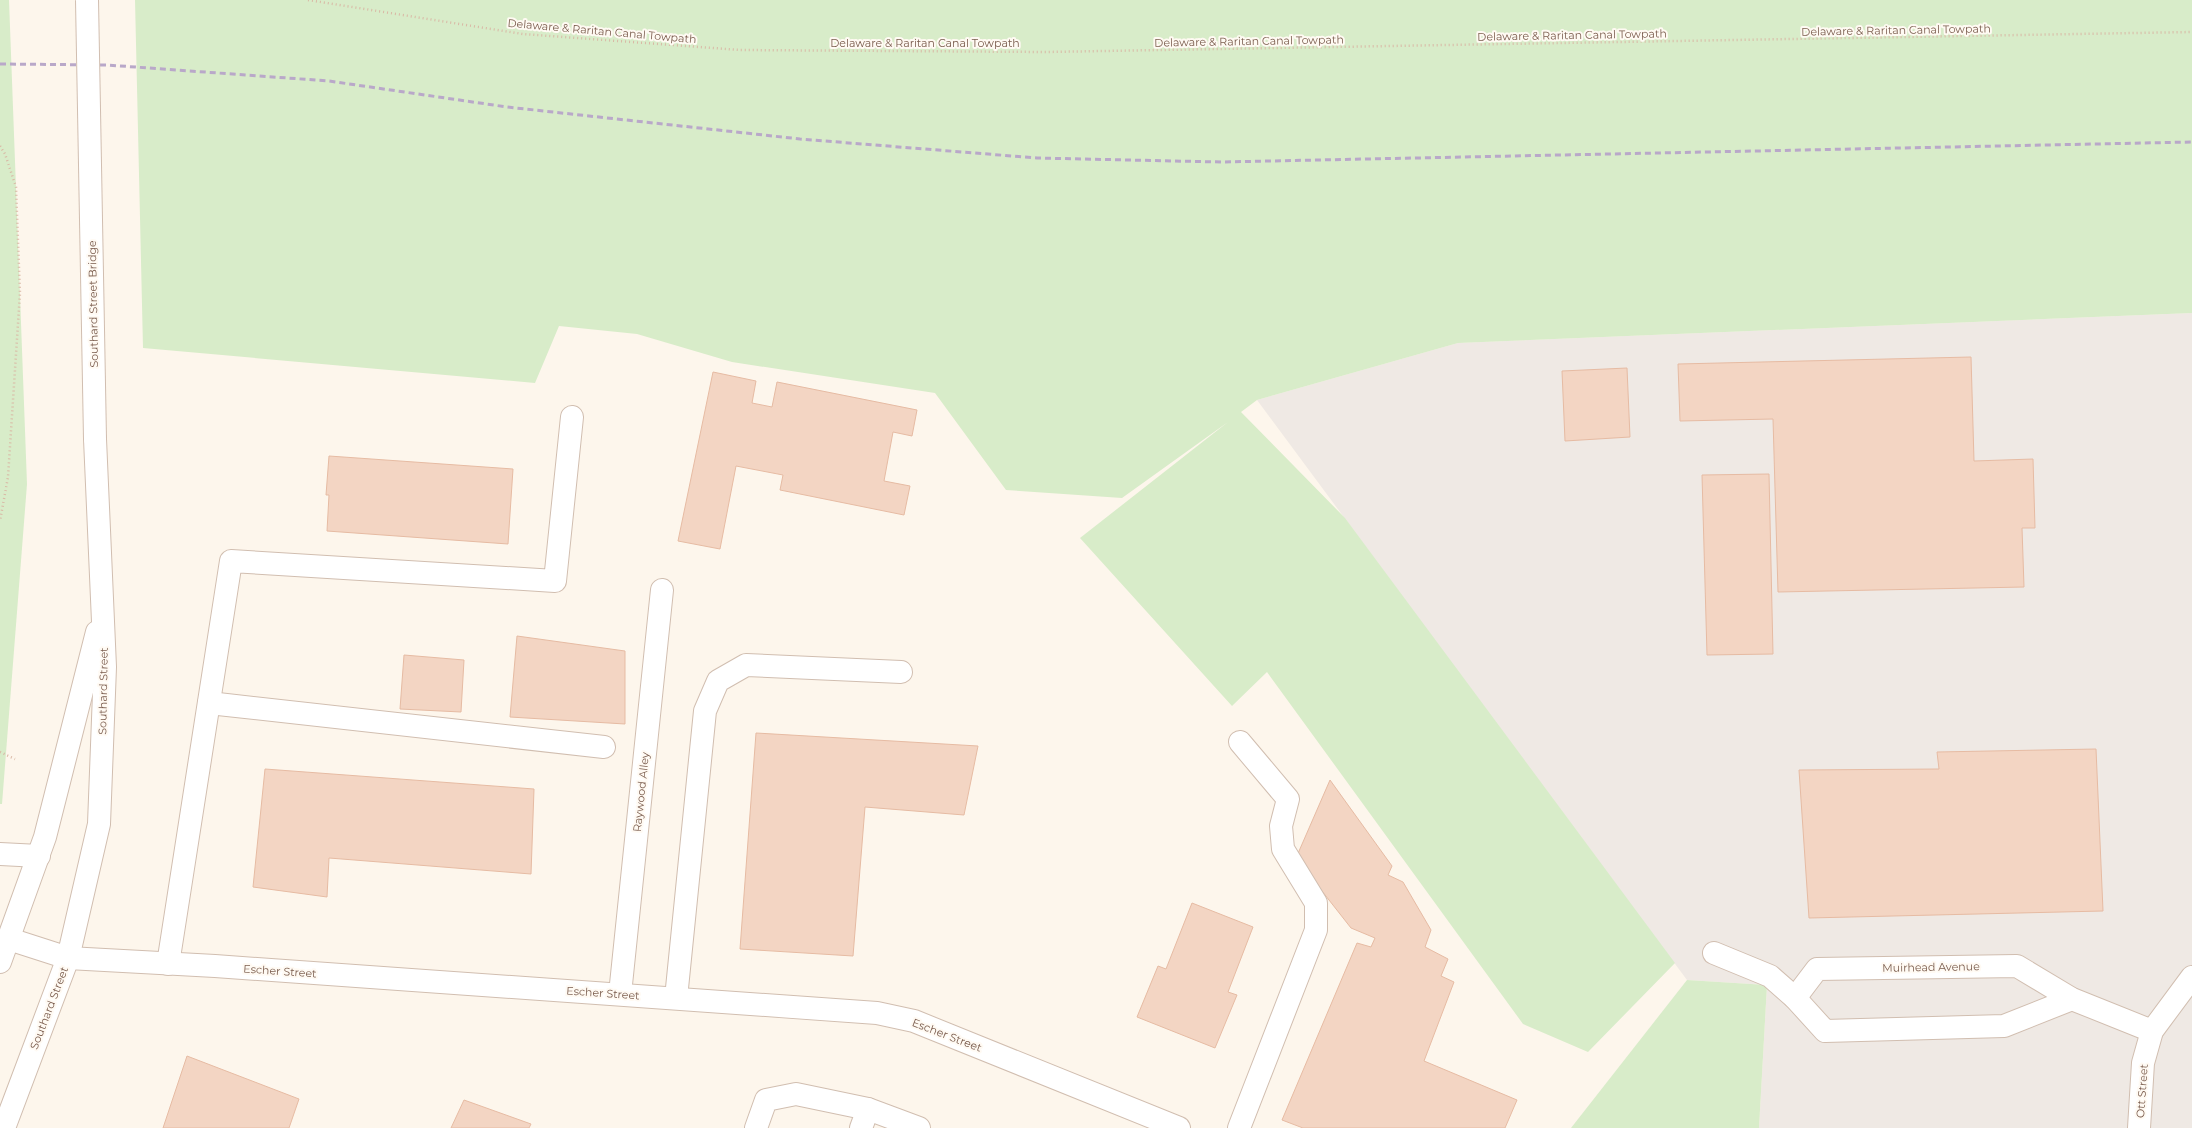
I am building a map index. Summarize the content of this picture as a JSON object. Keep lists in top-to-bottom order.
{
  "streets": {
    "street": [
      "Southard Street Bridge",
      "Southard Street",
      "Raywood Alley",
      "Muirhead Avenue",
      "Escher Street",
      "Ott Street"
    ],
    "path": ["Delaware & Raritan Canal Towpath"]
  },
  "crossings": [
    ["Southard Street Bridge", "Southard Street"],
    ["Southard Street", "Escher Street"],
    ["Raywood Alley", "Escher Street"],
    ["Muirhead Avenue", "Ott Street"]
  ]
}
